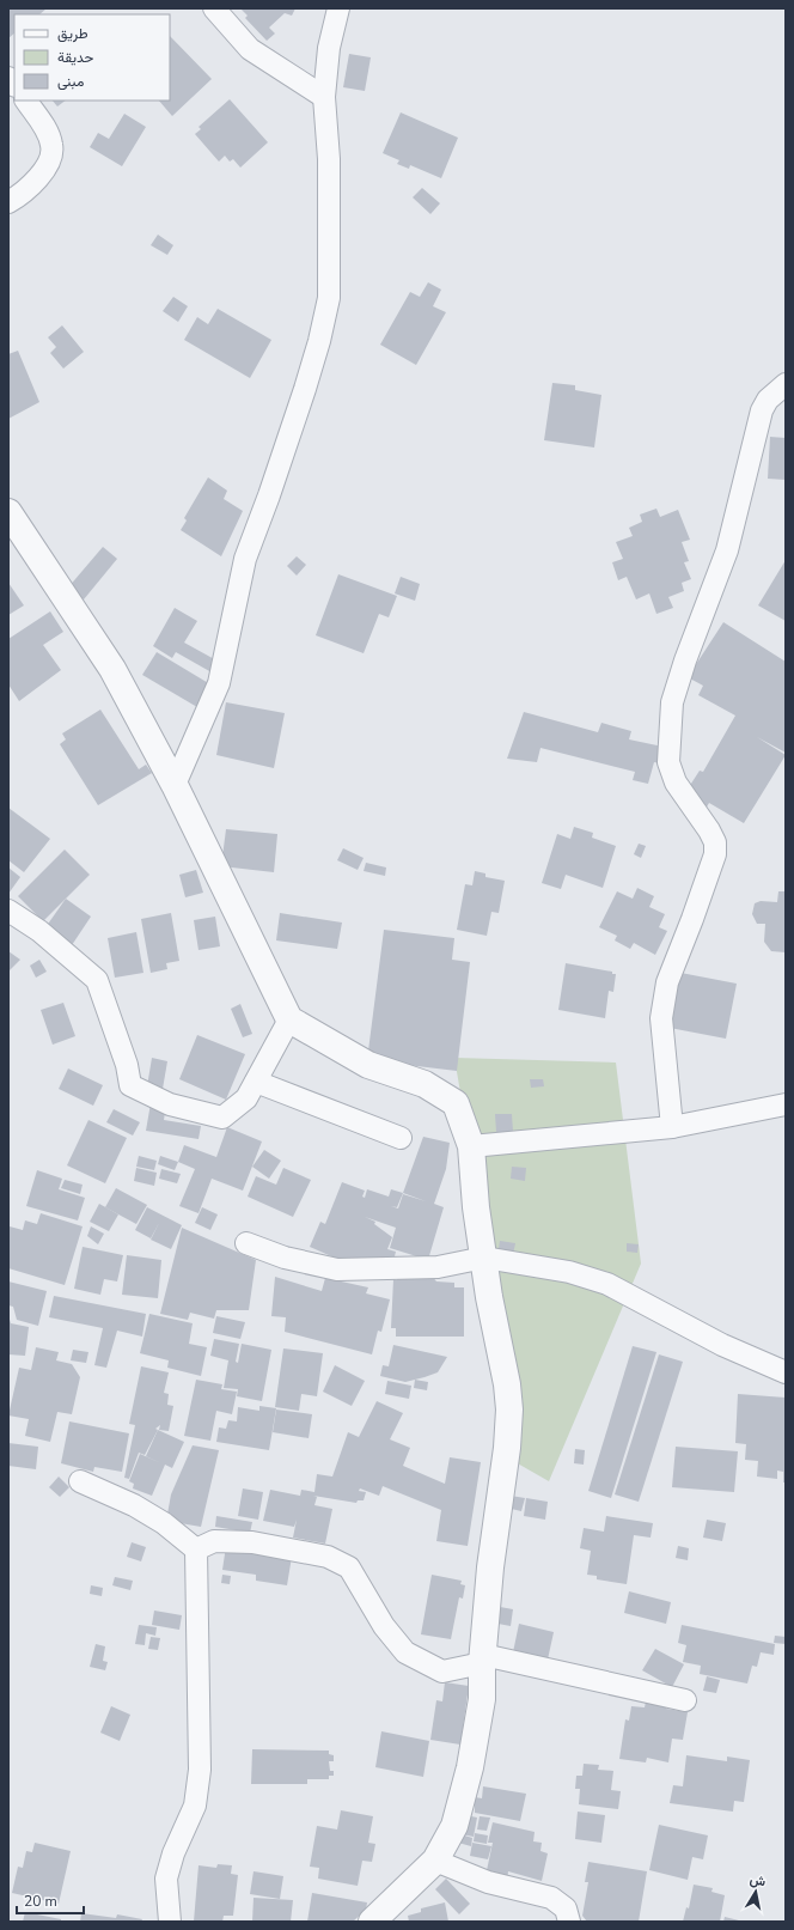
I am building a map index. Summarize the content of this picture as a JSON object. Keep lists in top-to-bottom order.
{
  "legend": ["طريق", "حديقة", "مبنى"],
  "scale_bar": "20 m",
  "north": "top"
}
